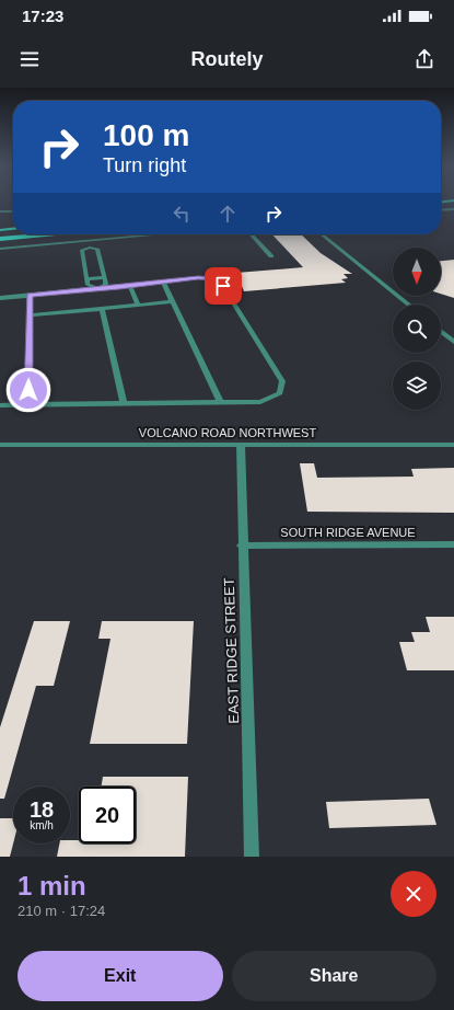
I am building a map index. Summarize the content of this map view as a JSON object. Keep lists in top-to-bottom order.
{
  "streets": {
    "street": ["VOLCANO ROAD NORTHWEST", "SOUTH RIDGE AVENUE", "EAST RIDGE STREET"]
  },
  "crossings": [
    ["VOLCANO ROAD NORTHWEST", "EAST RIDGE STREET"],
    ["SOUTH RIDGE AVENUE", "EAST RIDGE STREET"]
  ],
  "north": "bottom",
  "page": {
    "status": "17:23",
    "header": "Routely",
    "turn": ["100 m", "Turn right"],
    "speed": "18 km/h",
    "limit": "20",
    "heading": ["1 min", "210 m · 17:24"],
    "buttons": ["Exit", "Share"]
  }
}
